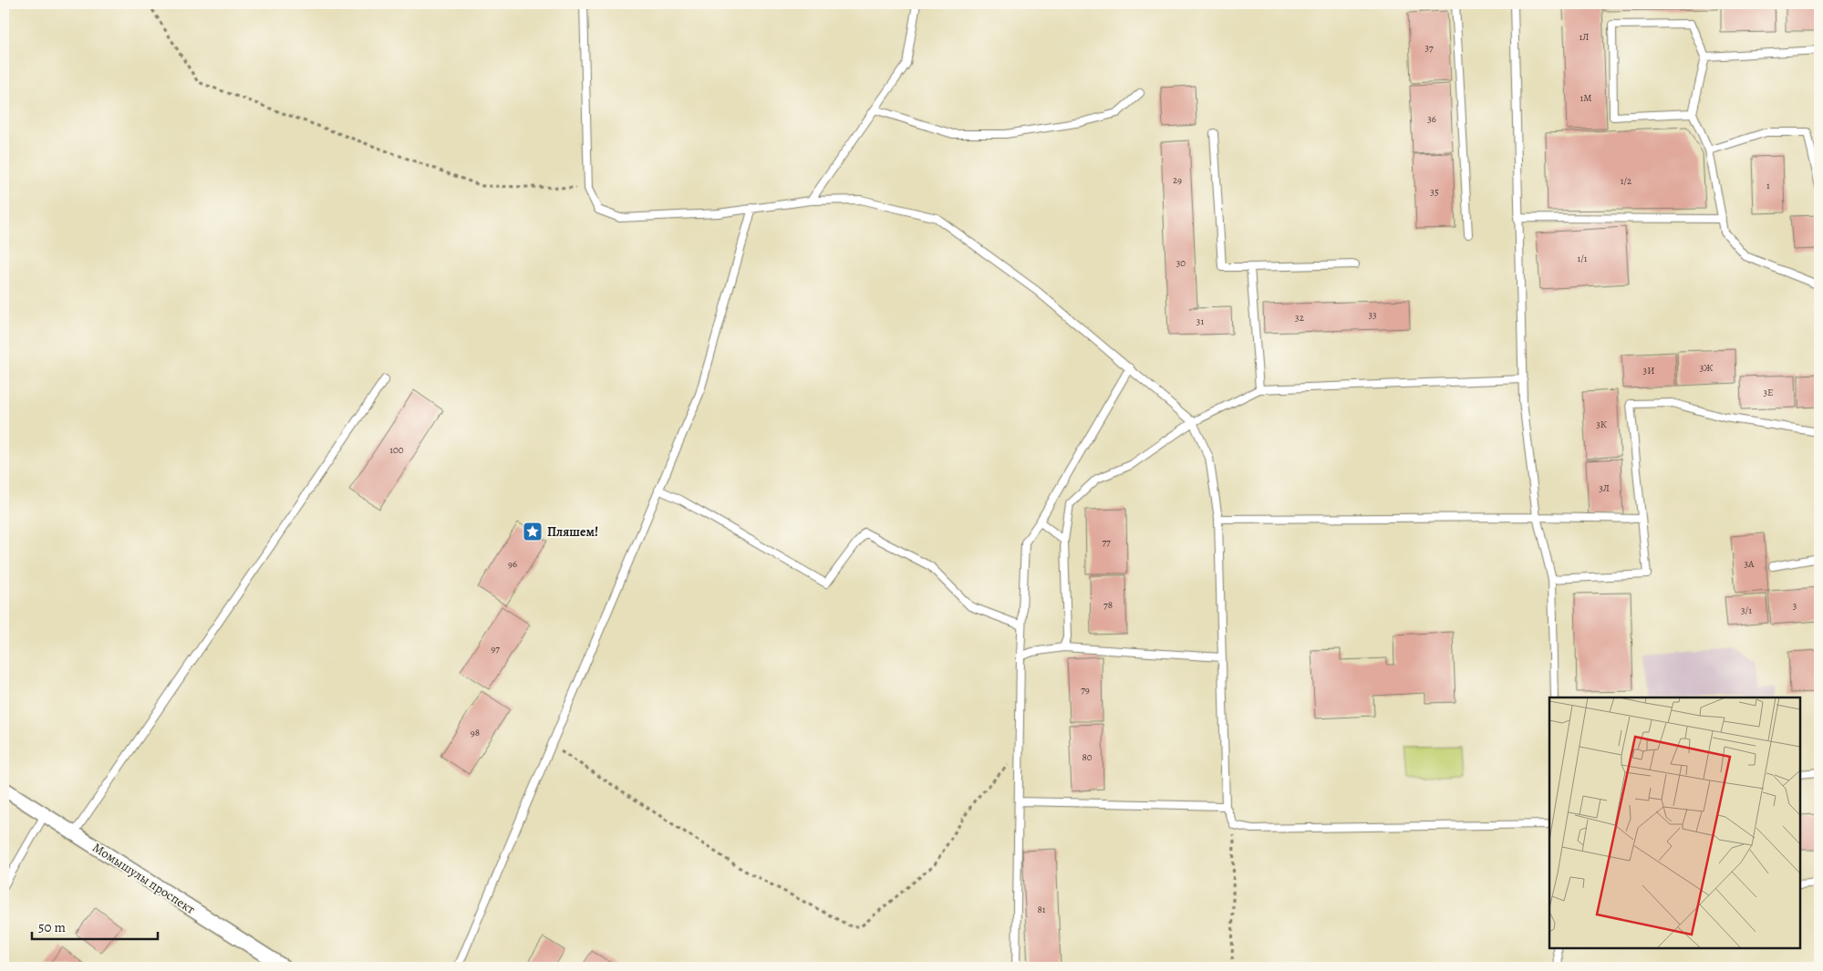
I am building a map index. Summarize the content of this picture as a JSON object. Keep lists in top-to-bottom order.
{
  "streets": {
    "street": ["Момышулы проспект"]
  },
  "places": {
    "place": ["Пляшем!"]
  },
  "house_numbers": [
    "1Л",
    "37",
    "1М",
    "36",
    "29",
    "1/2",
    "1",
    "35",
    "1/1",
    "30",
    "33",
    "32",
    "31",
    "3Ж",
    "3И",
    "3Е",
    "3К",
    "100",
    "3Л",
    "77",
    "96",
    "3А",
    "78",
    "3",
    "3/1",
    "97",
    "79",
    "98",
    "80",
    "81"
  ],
  "scale_bar": "50 m"
}
